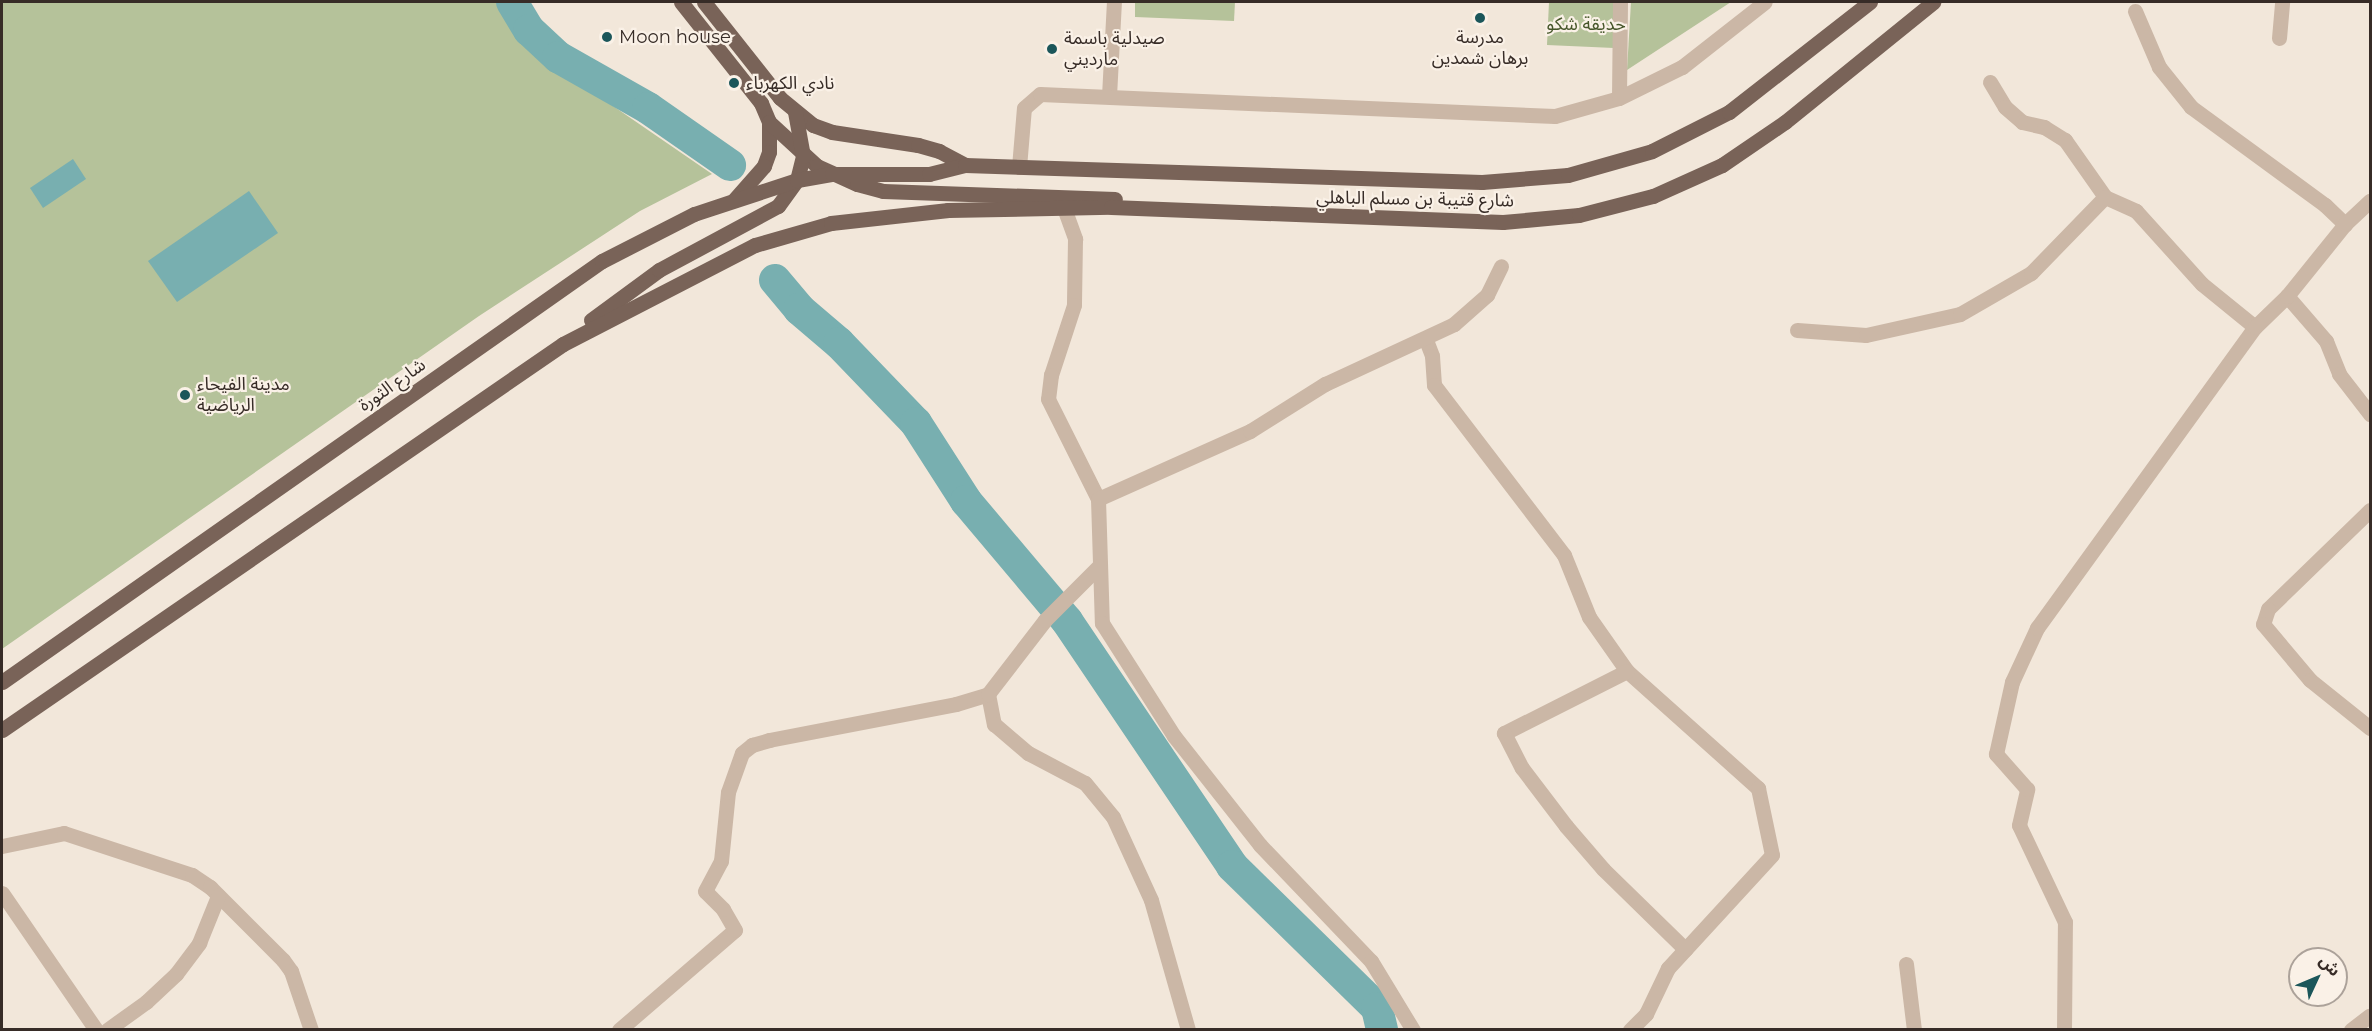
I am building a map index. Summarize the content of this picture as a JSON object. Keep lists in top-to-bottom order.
{
  "streets": {
    "main road": ["شارع قتيبة بن مسلم الباهلي", "شارع الثورة"]
  },
  "crossings": [
    ["شارع قتيبة بن مسلم الباهلي", "شارع الثورة"]
  ],
  "parks": ["حديقة شكو"],
  "places": [
    "مدرسة برهان شمدين",
    "Moon house",
    "صيدلية باسمة مارديني",
    "نادي الكهرباء",
    "مدينة الفيحاء الرياضية"
  ],
  "north": "top right"
}
